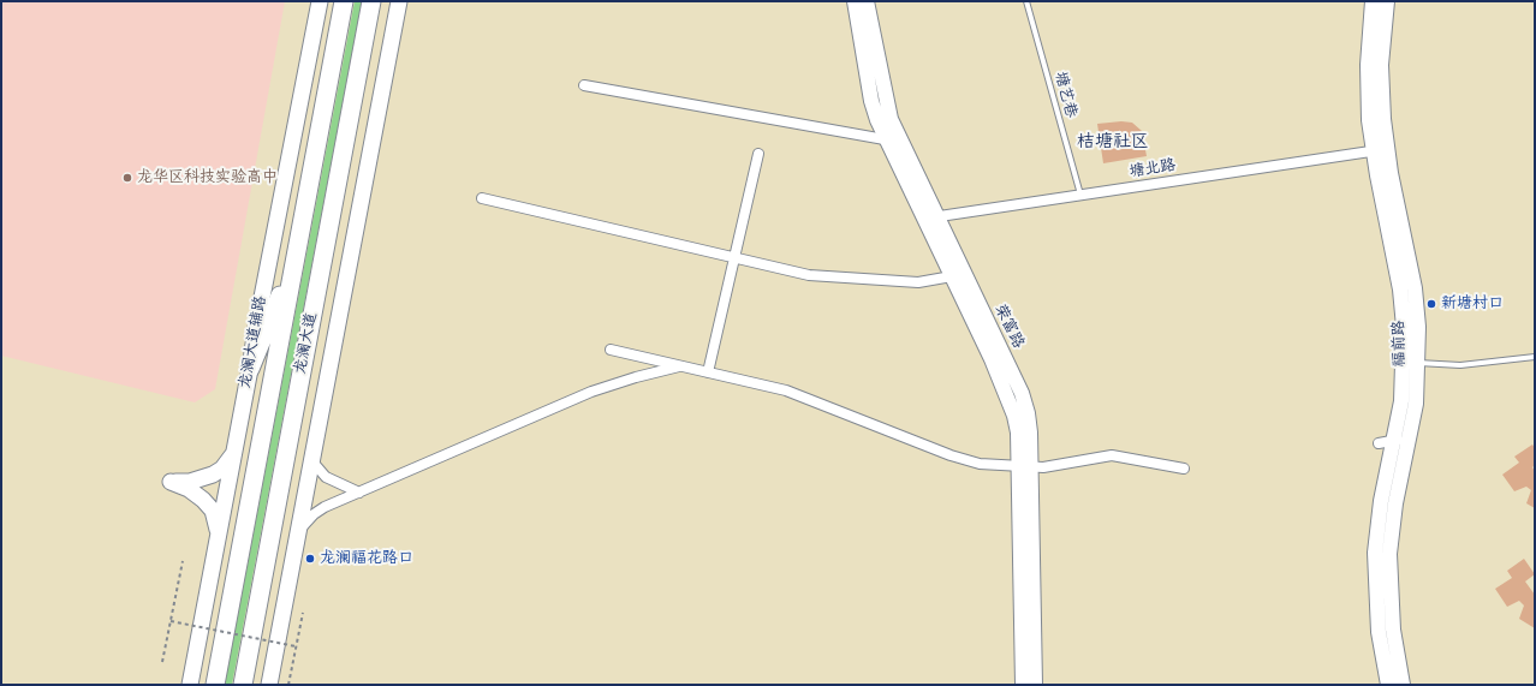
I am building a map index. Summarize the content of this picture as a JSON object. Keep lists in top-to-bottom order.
{
  "streets": {
    "highway": ["龙澜大道"],
    "main road": ["龙澜大道辅路"],
    "street": ["塘北路", "荣富路", "福前路"],
    "lane": ["塘艺巷"]
  },
  "crossings": [
    ["塘艺巷", "塘北路"],
    ["塘北路", "荣富路"],
    ["塘北路", "福前路"]
  ],
  "districts": ["桔塘社区"],
  "places": ["龙华区科技实验高中", "新塘村口", "龙澜福花路口"]
}
